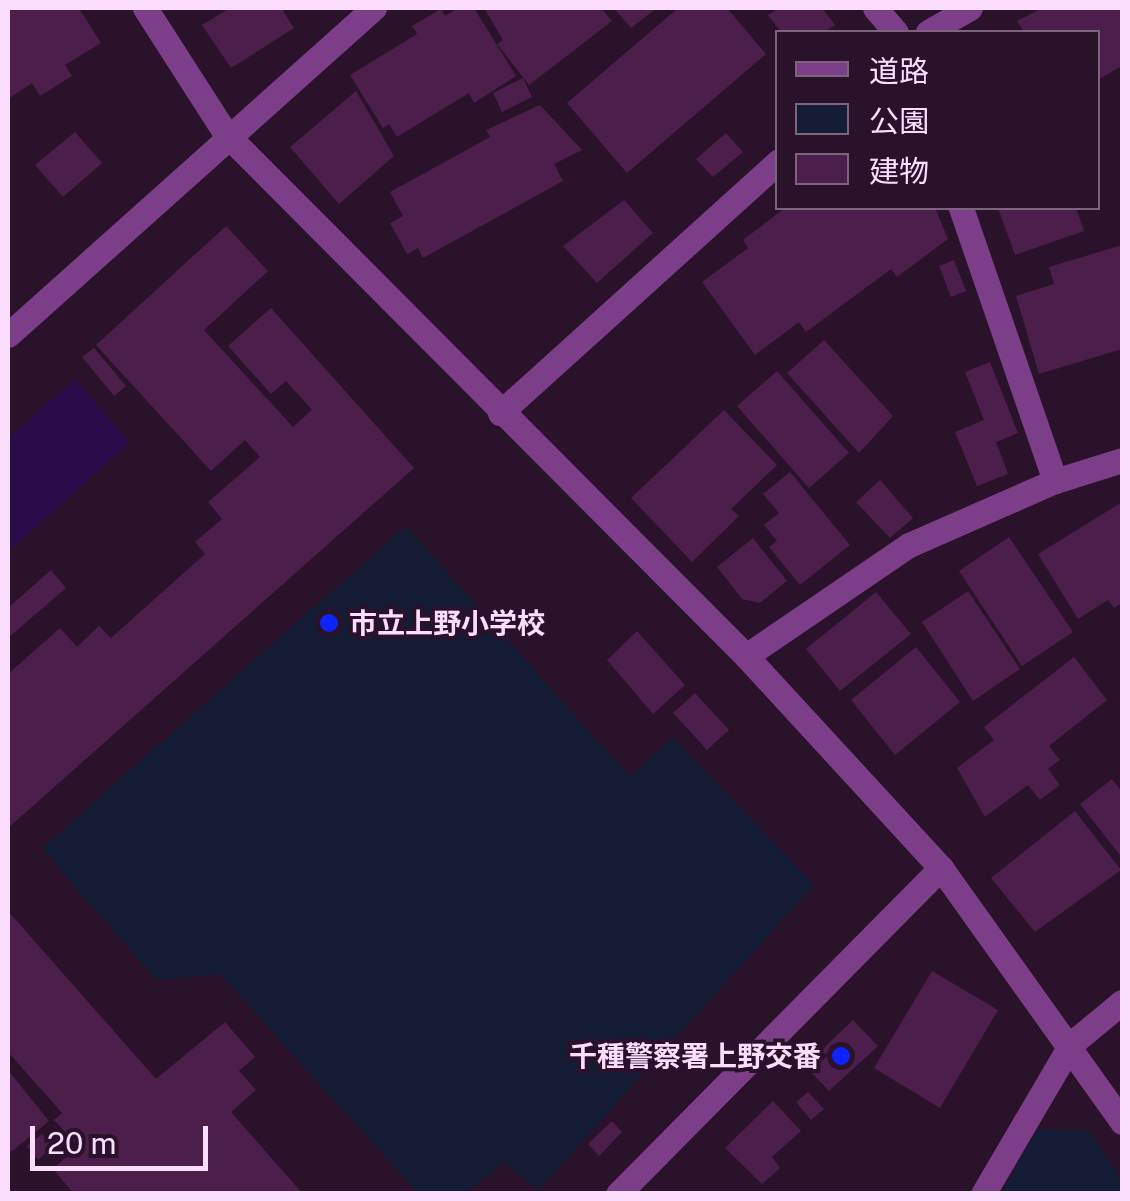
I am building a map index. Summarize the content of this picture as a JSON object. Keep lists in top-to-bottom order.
{
  "places": ["市立上野小学校", "千種警察署上野交番"],
  "legend": ["道路", "公園", "建物"],
  "scale_bar": "20 m"
}
